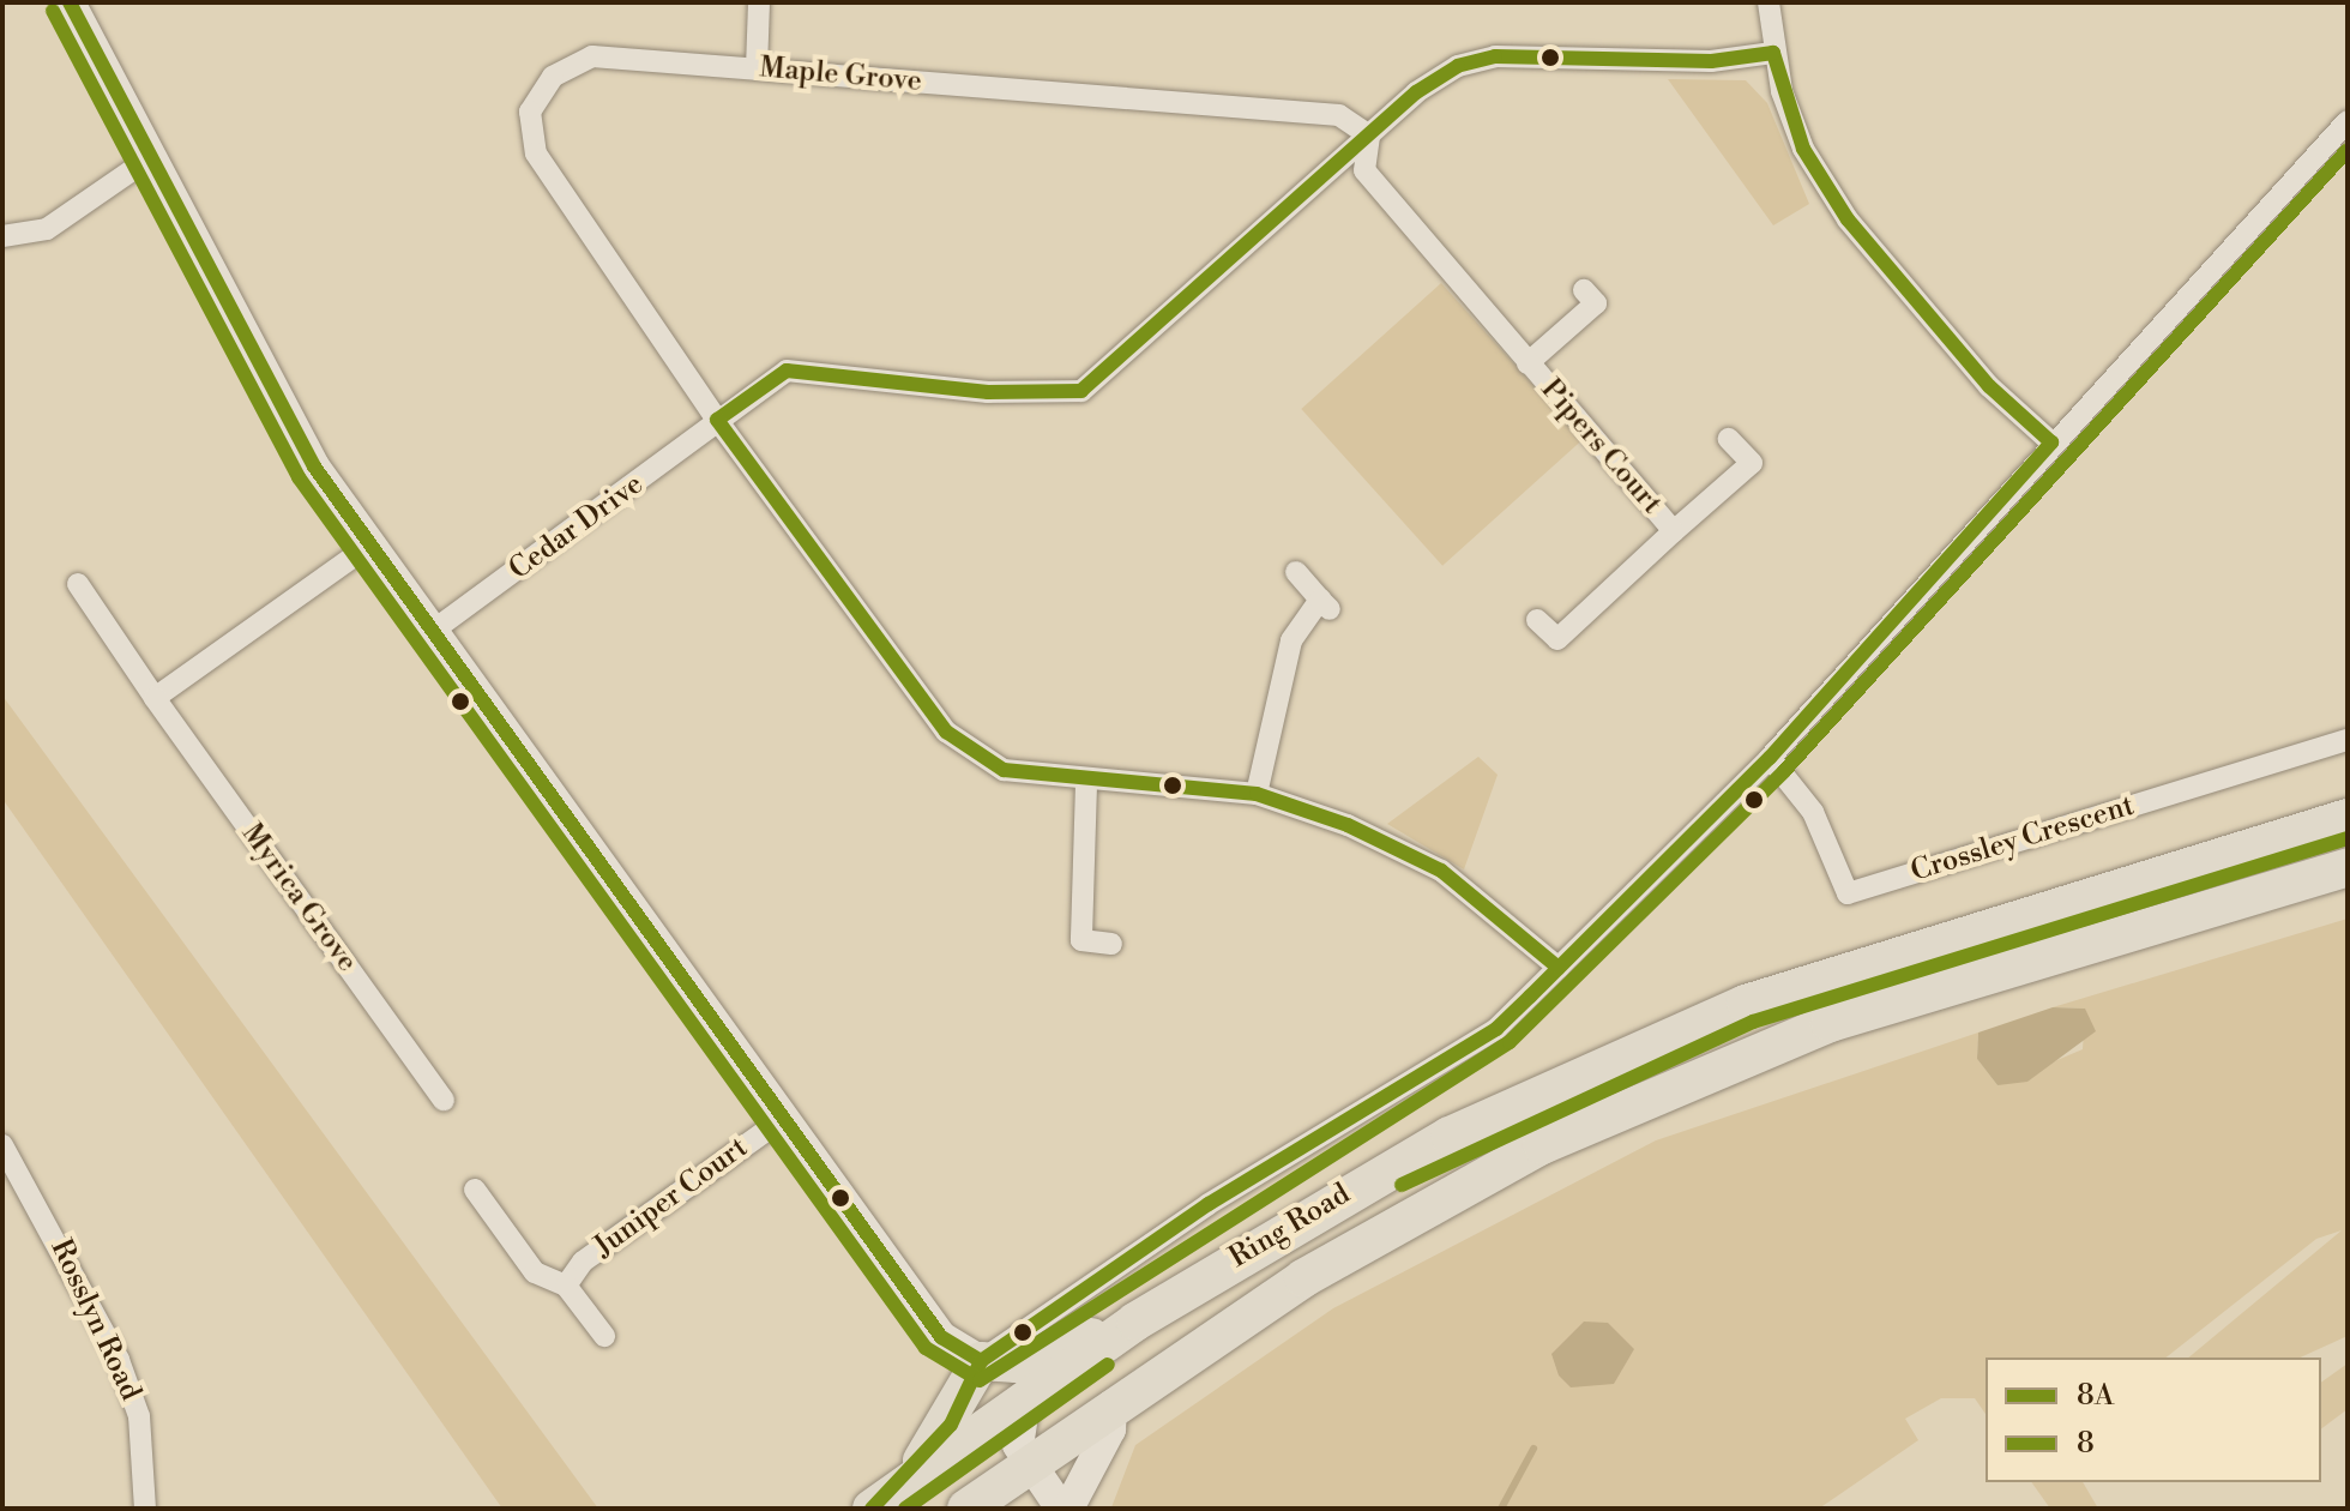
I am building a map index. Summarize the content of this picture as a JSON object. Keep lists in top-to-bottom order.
{
  "streets": {
    "highway": ["Ring Road"],
    "street": [
      "Maple Grove",
      "Pipers Court",
      "Cedar Drive",
      "Crossley Crescent",
      "Myrica Grove",
      "Juniper Court",
      "Rosslyn Road"
    ]
  },
  "crossings": [
    ["Maple Grove", "Pipers Court"],
    ["Maple Grove", "Cedar Drive"],
    ["Pipers Court", "Cedar Drive"]
  ],
  "lines": ["transit line 8A", "transit line 8"],
  "legend": ["8A", "8"]
}
